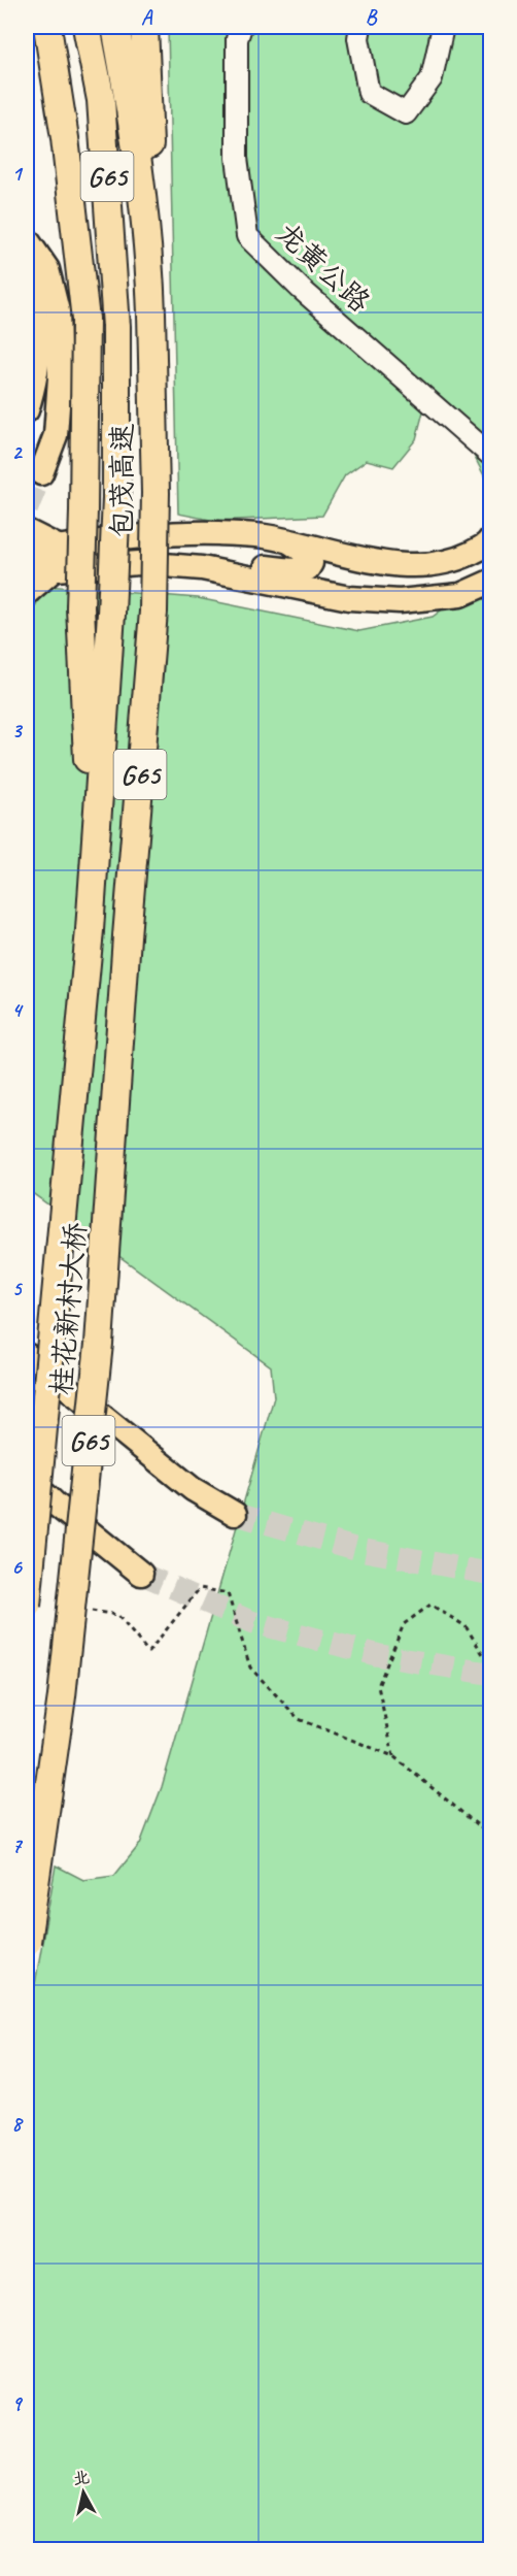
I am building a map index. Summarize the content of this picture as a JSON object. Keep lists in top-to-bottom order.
{
  "streets": {
    "highway": ["G65", "包茂高速", "桂花新村大桥"],
    "main road": ["龙黄公路"]
  },
  "crossings": [
    ["包茂高速", "桂花新村大桥"]
  ],
  "north": "top",
  "grid": {
    "columns": ["A", "B"],
    "rows": [
      "1",
      "2",
      "3",
      "4",
      "5",
      "6",
      "7",
      "8",
      "9"
    ]
  }
}
